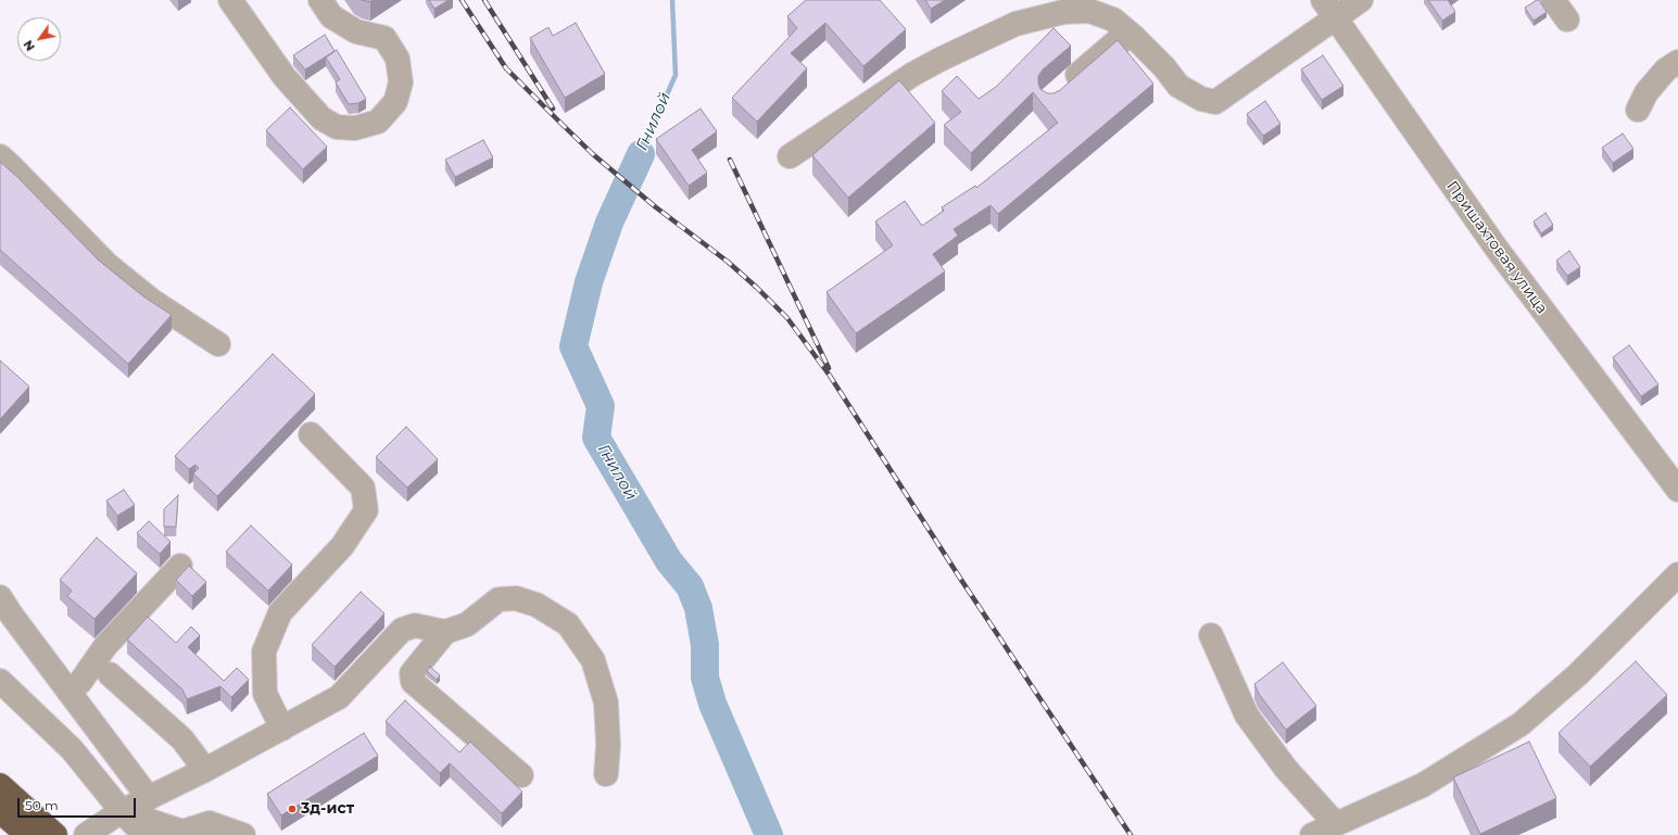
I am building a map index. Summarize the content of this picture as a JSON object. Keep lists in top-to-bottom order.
{
  "streets": {
    "street": ["Пришахтовая улица"]
  },
  "water": ["Гнилой"],
  "places": ["3д-ист"],
  "scale_bar": "50 m",
  "north": "bottom left"
}
